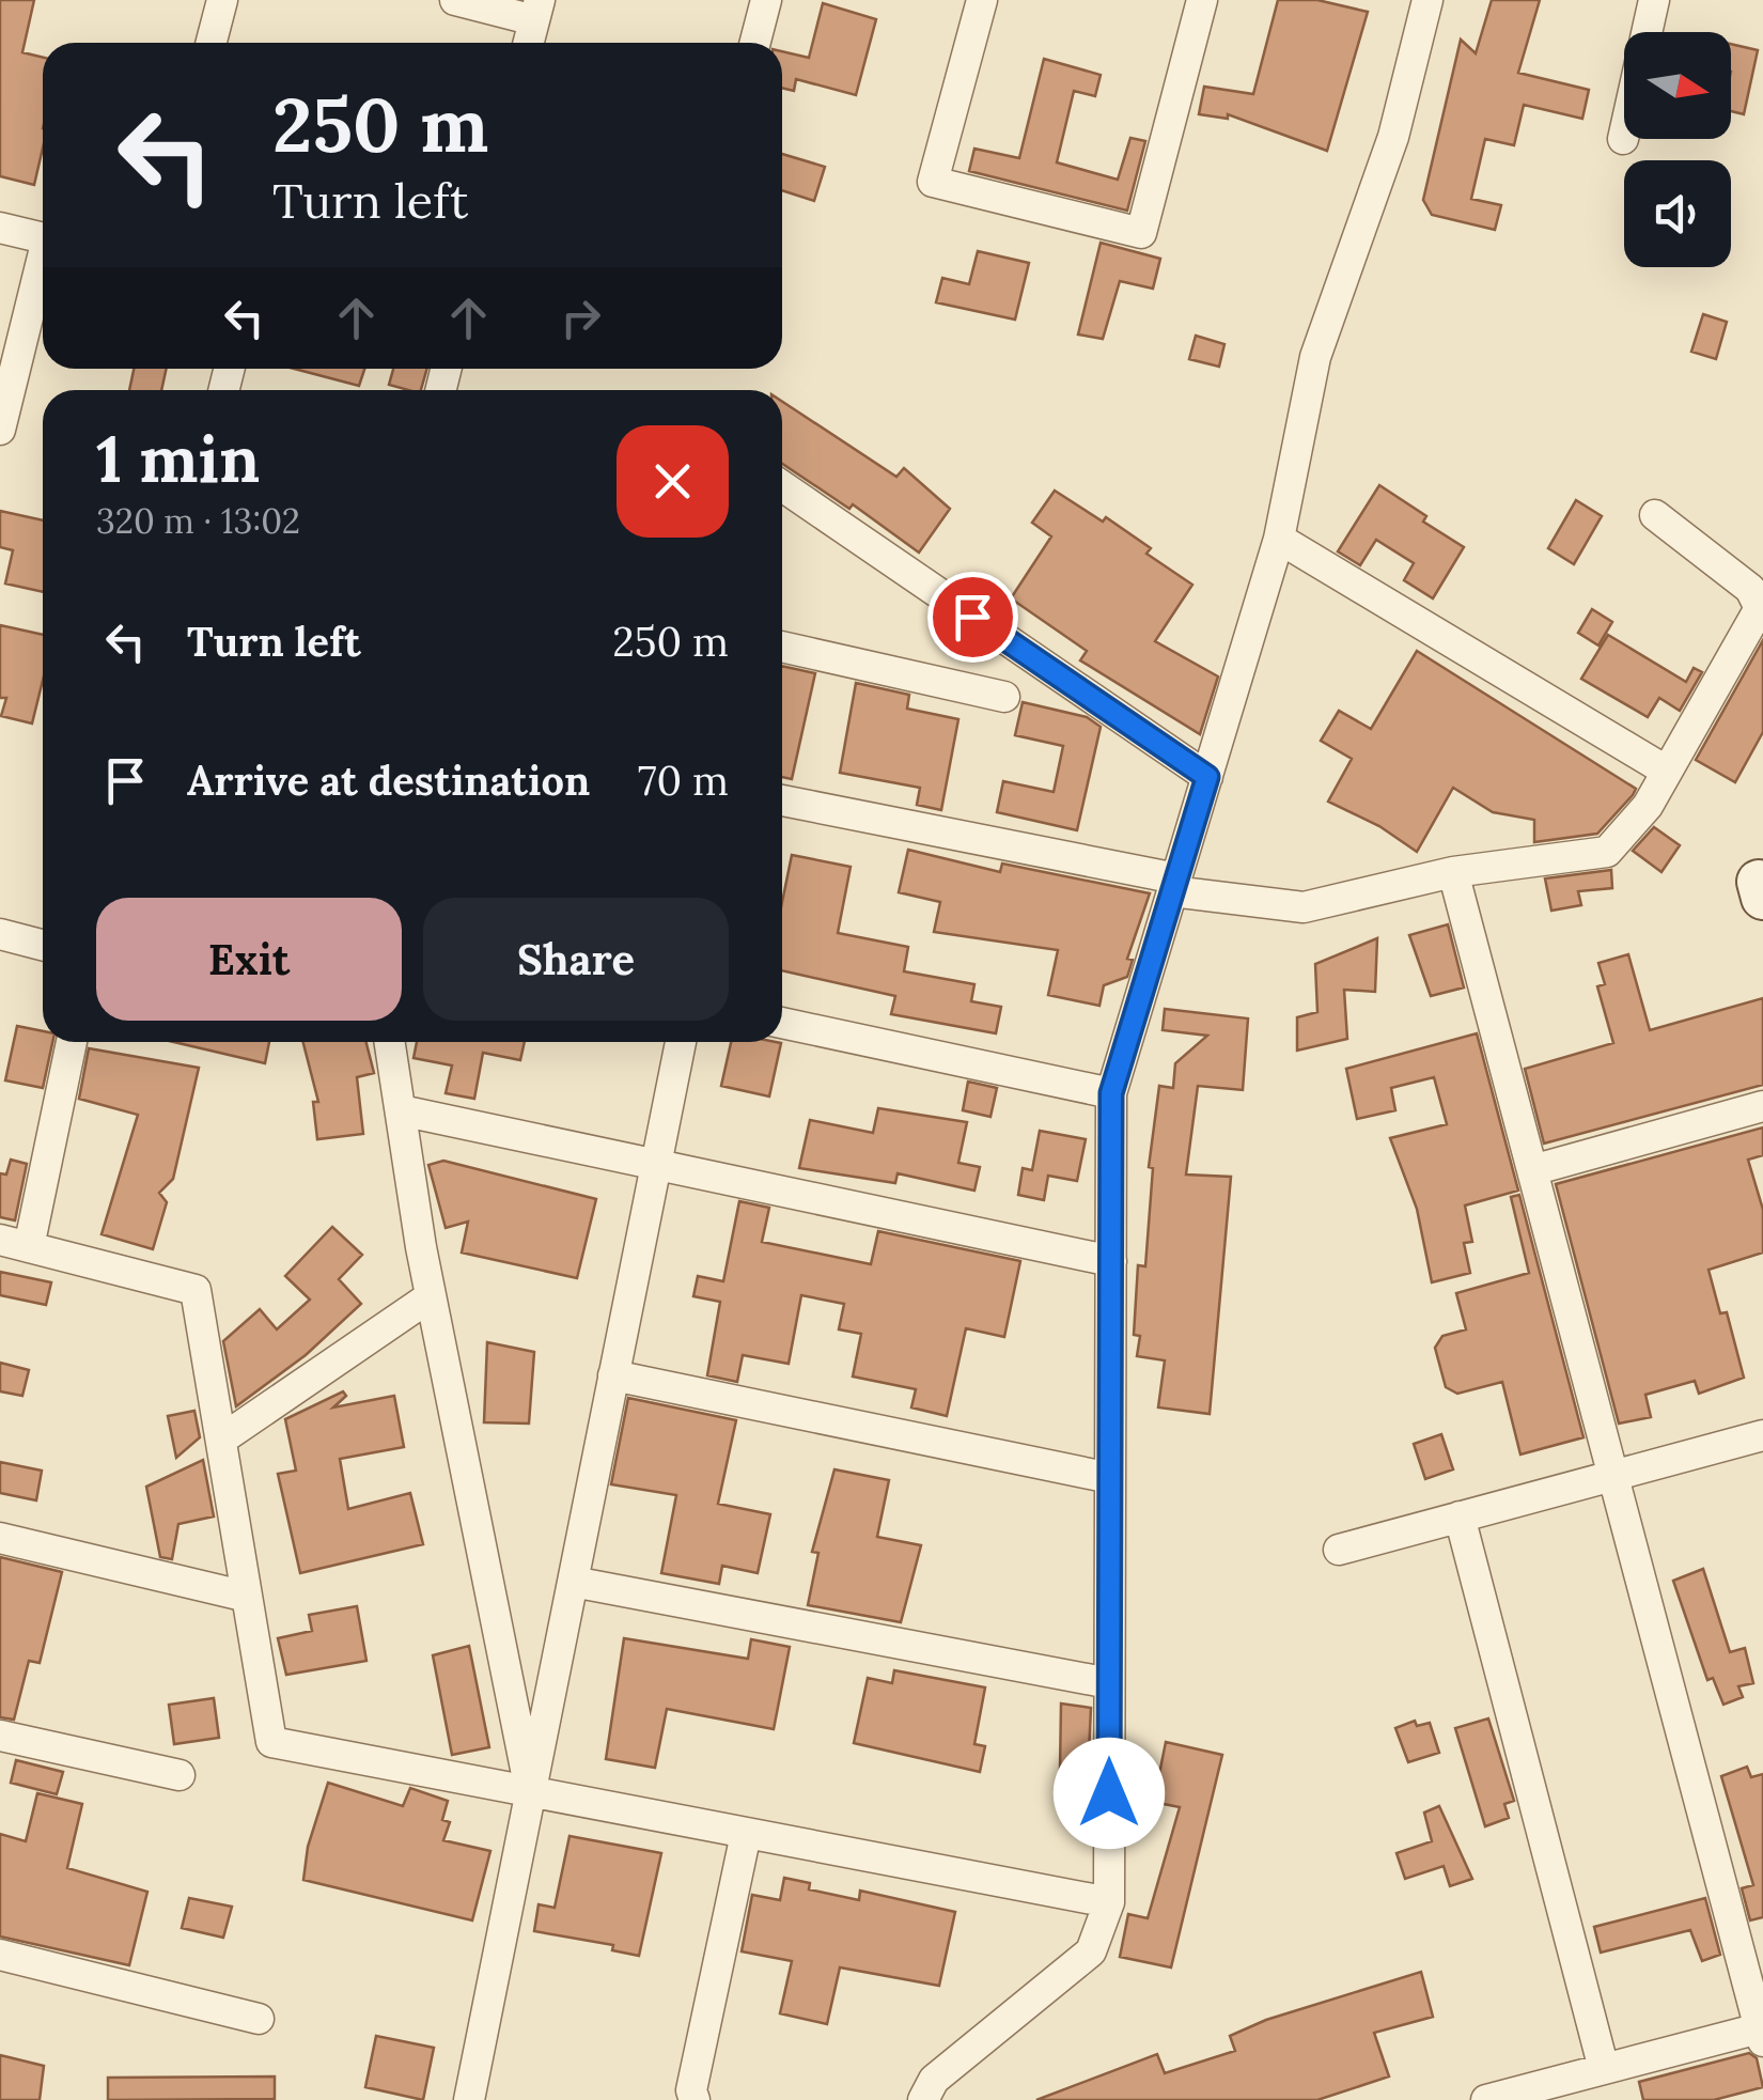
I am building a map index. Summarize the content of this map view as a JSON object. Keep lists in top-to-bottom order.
{
  "north": "right",
  "page": {
    "turn": ["250 m", "Turn left"],
    "heading": ["1 min", "320 m · 13:02"],
    "list": [
      {
        "name": "Turn left",
        "value": "250 m"
      },
      {
        "name": "Arrive at destination",
        "value": "70 m"
      }
    ],
    "buttons": ["Exit", "Share"]
  }
}
